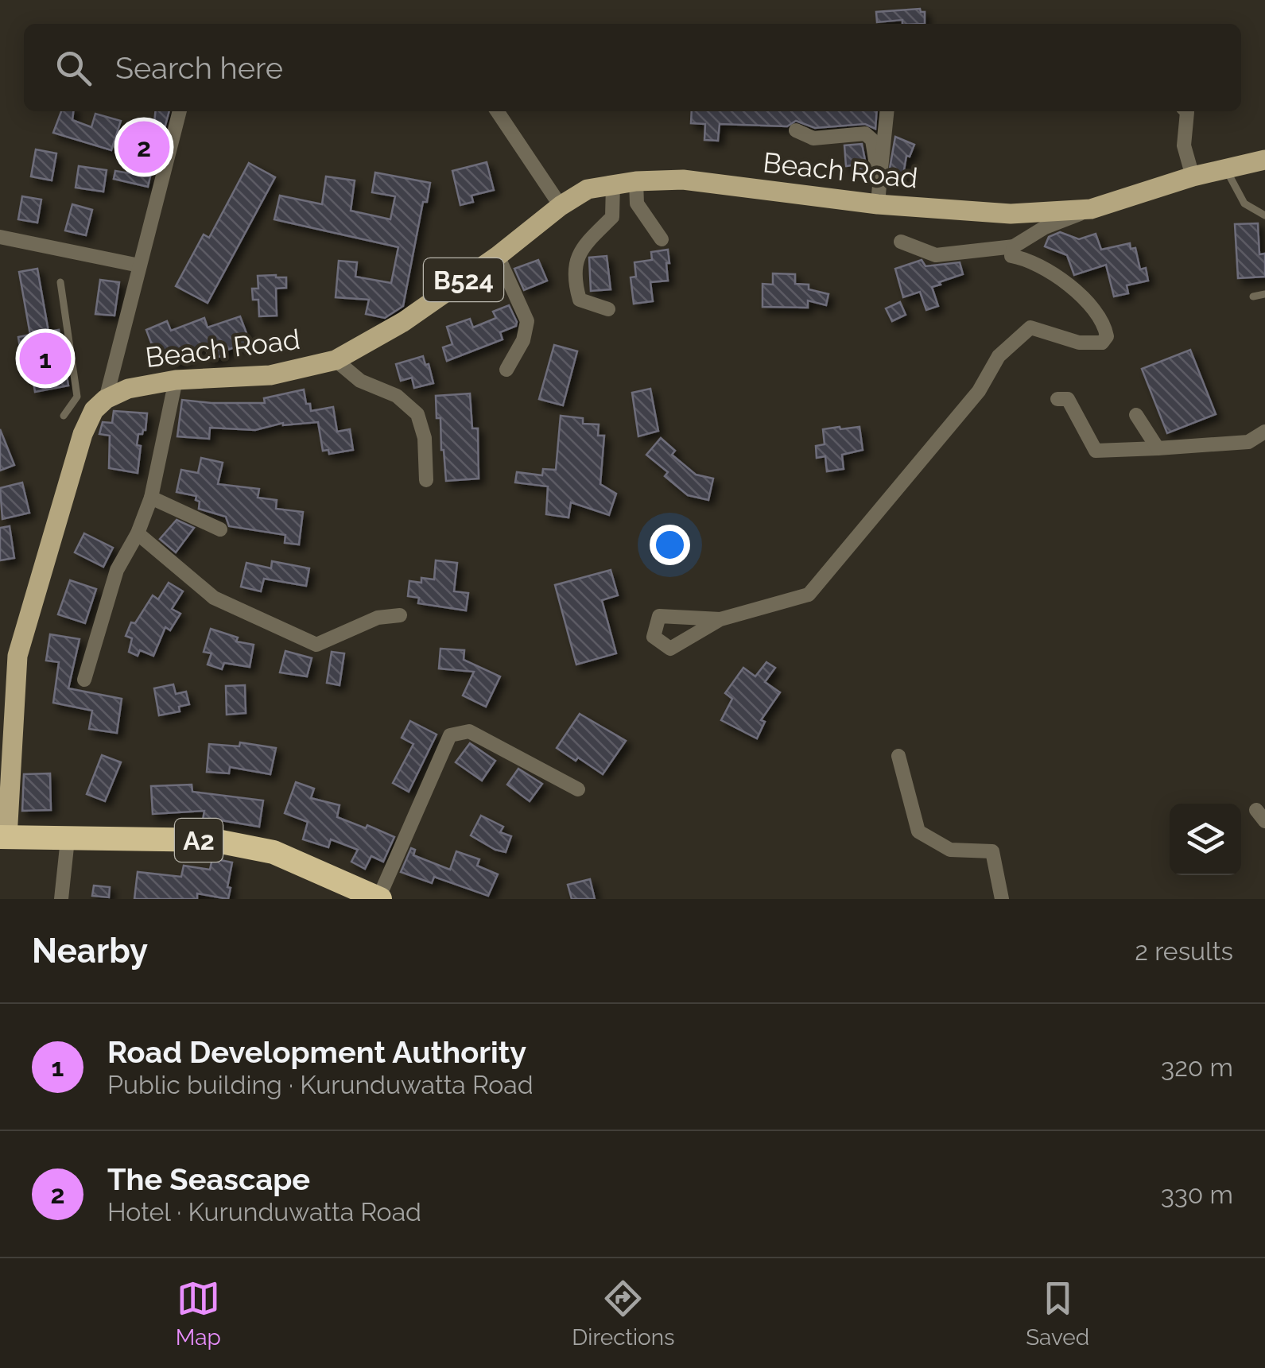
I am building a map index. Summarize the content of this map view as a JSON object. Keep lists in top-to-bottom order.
{
  "streets": {
    "highway": ["A2"],
    "main road": ["Beach Road", "B524"]
  },
  "page": {
    "search": "Search here",
    "pins": ["2", "1"],
    "heading": ["Nearby", "2 results"],
    "list": [
      {
        "mark": "1",
        "name": "Road Development Authority",
        "note": "Public building · Kurunduwatta Road",
        "value": "320 m"
      },
      {
        "mark": "2",
        "name": "The Seascape",
        "note": "Hotel · Kurunduwatta Road",
        "value": "330 m"
      }
    ],
    "nav": ["Map", "Directions", "Saved"]
  }
}
